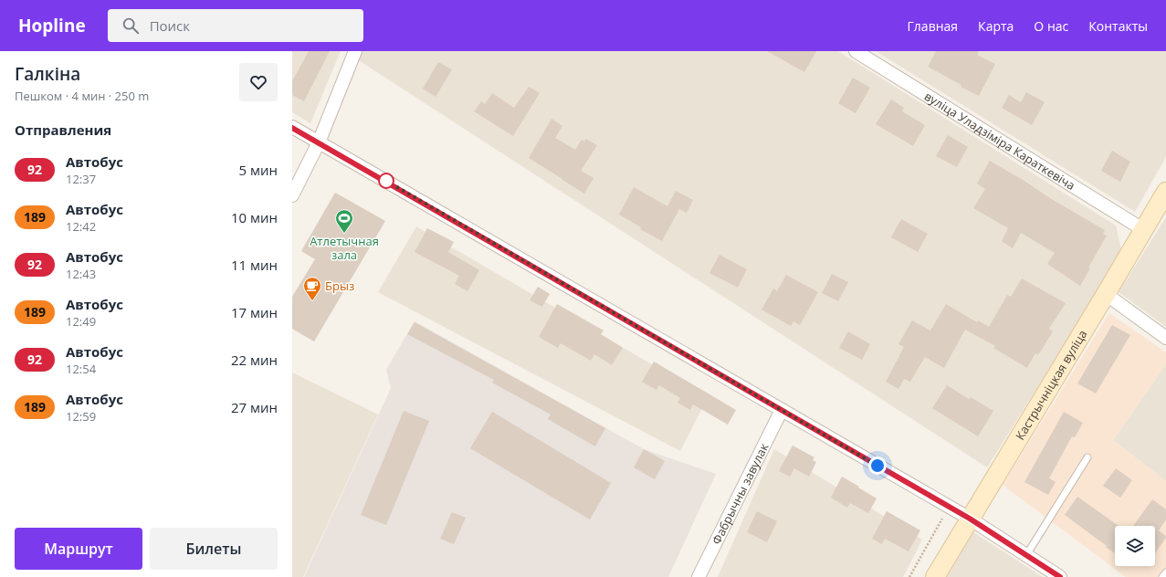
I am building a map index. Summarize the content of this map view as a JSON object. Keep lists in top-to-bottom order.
{
  "streets": {
    "main road": ["Кастрычніцкая вуліца"],
    "street": ["вуліца Уладзіміра Караткевіча", "Фабрычны завулак"]
  },
  "crossings": [
    ["вуліца Уладзіміра Караткевіча", "Кастрычніцкая вуліца"]
  ],
  "places": {
    "sports": ["Атлетычная зала"],
    "cafe": ["Брыз"]
  },
  "lines": ["bus line 92"],
  "page": {
    "header": "Hopline",
    "search": "Поиск",
    "nav": [
      "Главная",
      "Карта",
      "О нас",
      "Контакты"
    ],
    "heading": [
      ["Галкіна", "Пешком · 4 мин · 250 m"],
      "Отправления"
    ],
    "list": [
      {
        "mark": "92",
        "name": "Автобус",
        "note": "12:37",
        "value": "5 мин"
      },
      {
        "mark": "189",
        "name": "Автобус",
        "note": "12:42",
        "value": "10 мин"
      },
      {
        "mark": "92",
        "name": "Автобус",
        "note": "12:43",
        "value": "11 мин"
      },
      {
        "mark": "189",
        "name": "Автобус",
        "note": "12:49",
        "value": "17 мин"
      },
      {
        "mark": "92",
        "name": "Автобус",
        "note": "12:54",
        "value": "22 мин"
      },
      {
        "mark": "189",
        "name": "Автобус",
        "note": "12:59",
        "value": "27 мин"
      }
    ],
    "buttons": ["Маршрут", "Билеты"]
  }
}
